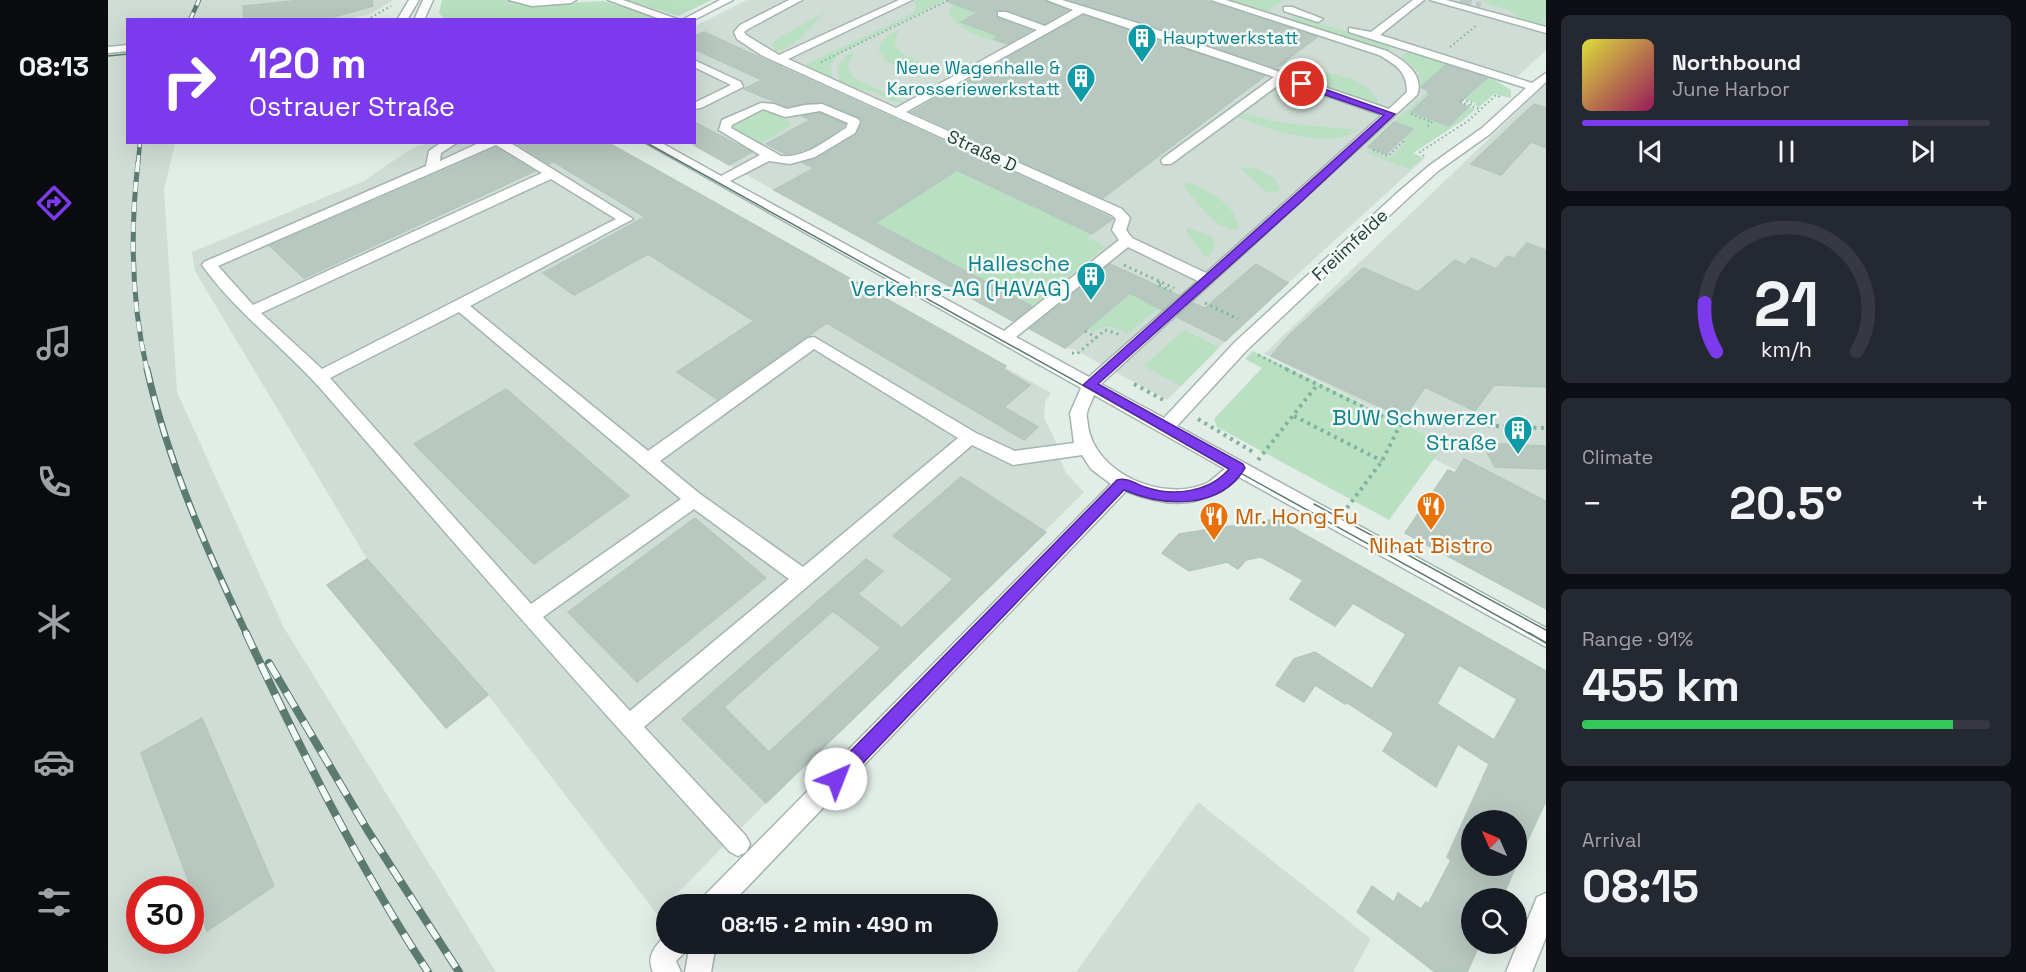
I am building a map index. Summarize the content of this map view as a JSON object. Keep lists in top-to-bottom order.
{
  "streets": {
    "street": ["Straße D", "Freiimfelde"]
  },
  "places": {
    "building": [
      "Hauptwerkstatt",
      "Neue Wagenhalle & Karosseriewerkstatt",
      "Hallesche Verkehrs-AG (HAVAG)",
      "BUW Schwerzer Straße"
    ],
    "restaurant": ["Nihat Bistro", "Mr. Hong Fu"]
  },
  "north": "top left",
  "page": {
    "tabs": "08:13",
    "turn": ["120 m", "Ostrauer Straße"],
    "song": ["Northbound", "June Harbor"],
    "tile": [
      "Climate",
      ["Range · 91%", "455 km"],
      ["Arrival", "08:15"]
    ],
    "heat": ["−", "20.5°", "+"],
    "limit": "30",
    "trip": "08:15 · 2 min · 490 m",
    "gauge": ["21", "km/h"]
  }
}
